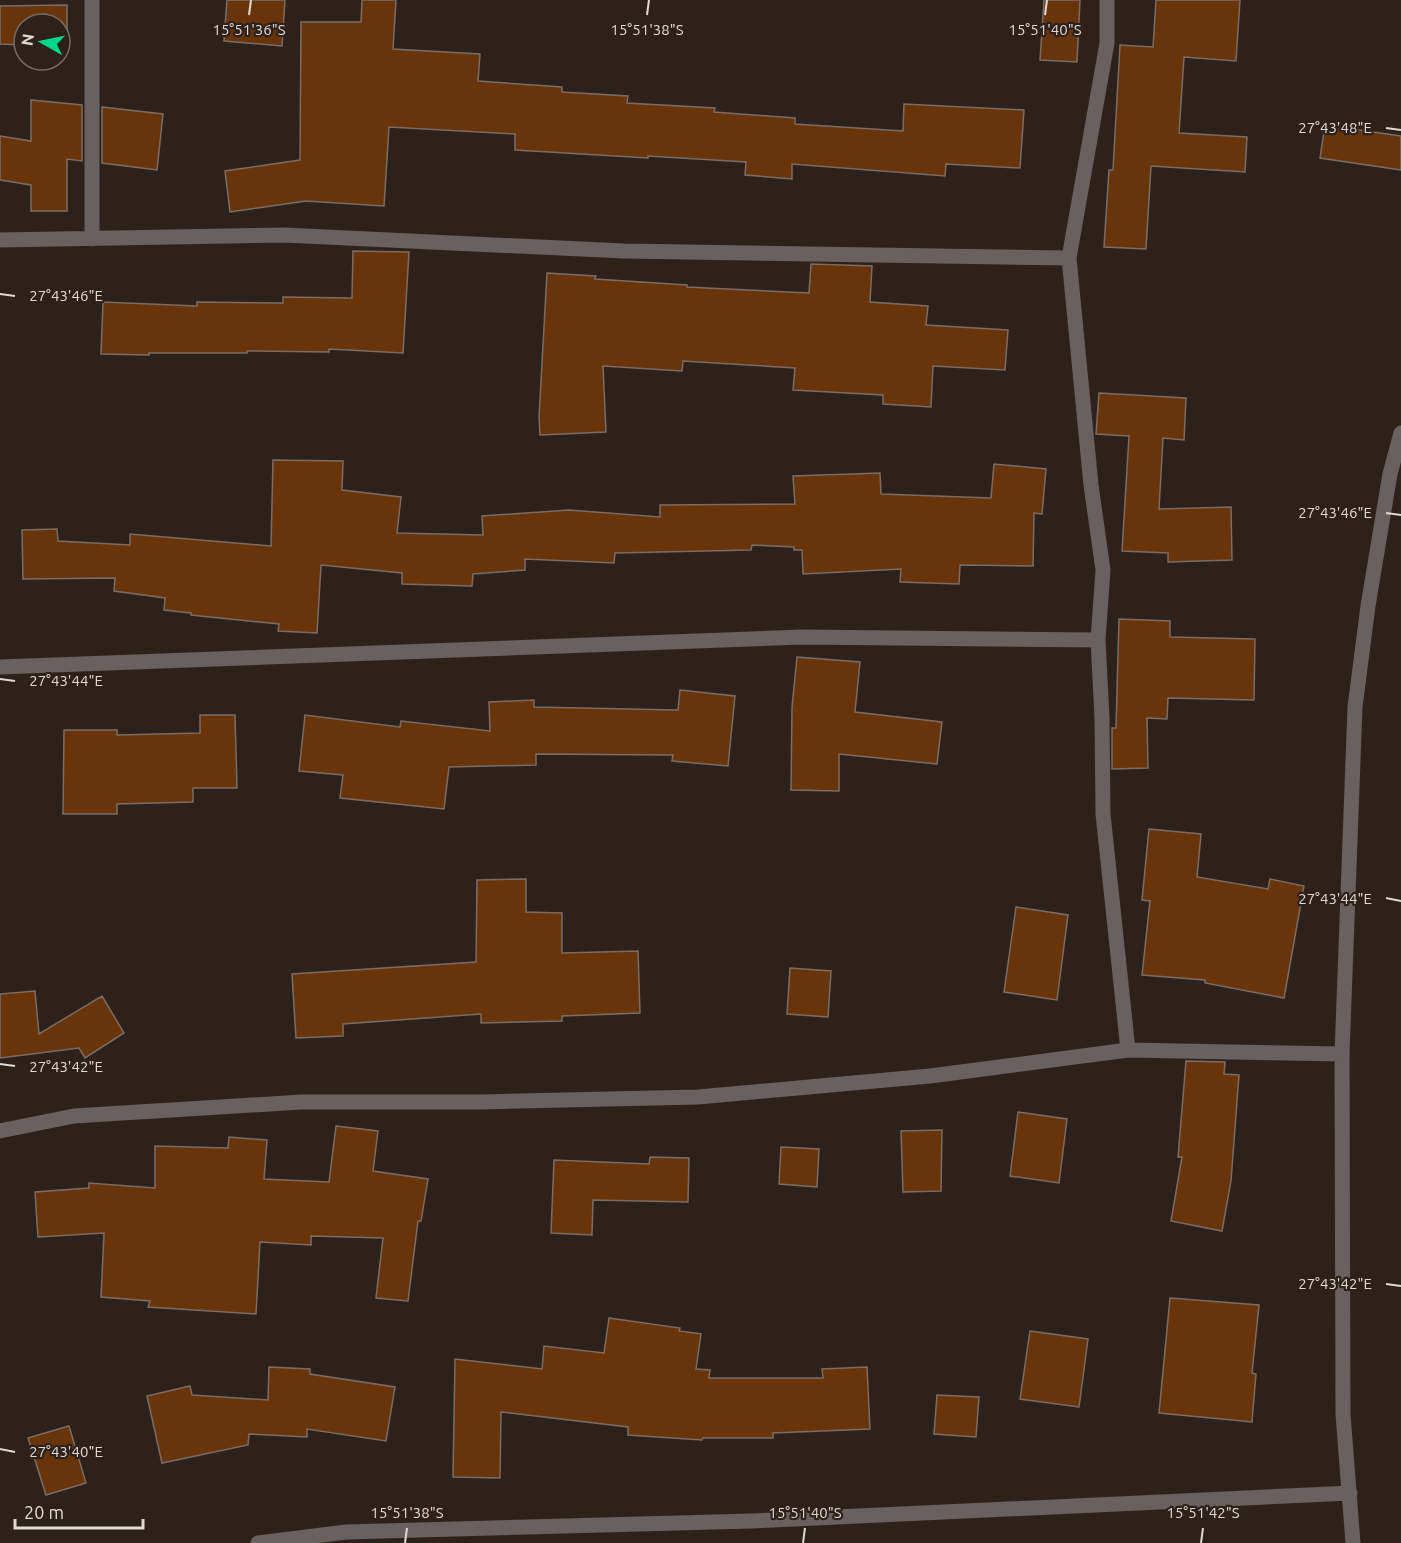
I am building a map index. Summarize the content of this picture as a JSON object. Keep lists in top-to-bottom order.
{
  "scale_bar": "20 m",
  "north": "left",
  "coordinates": [
    "15°51'36\"S",
    "15°51'38\"S",
    "15°51'40\"S",
    "27°43'48\"E",
    "27°43'46\"E",
    "27°43'44\"E",
    "27°43'42\"E",
    "27°43'40\"E",
    "15°51'42\"S"
  ]
}
